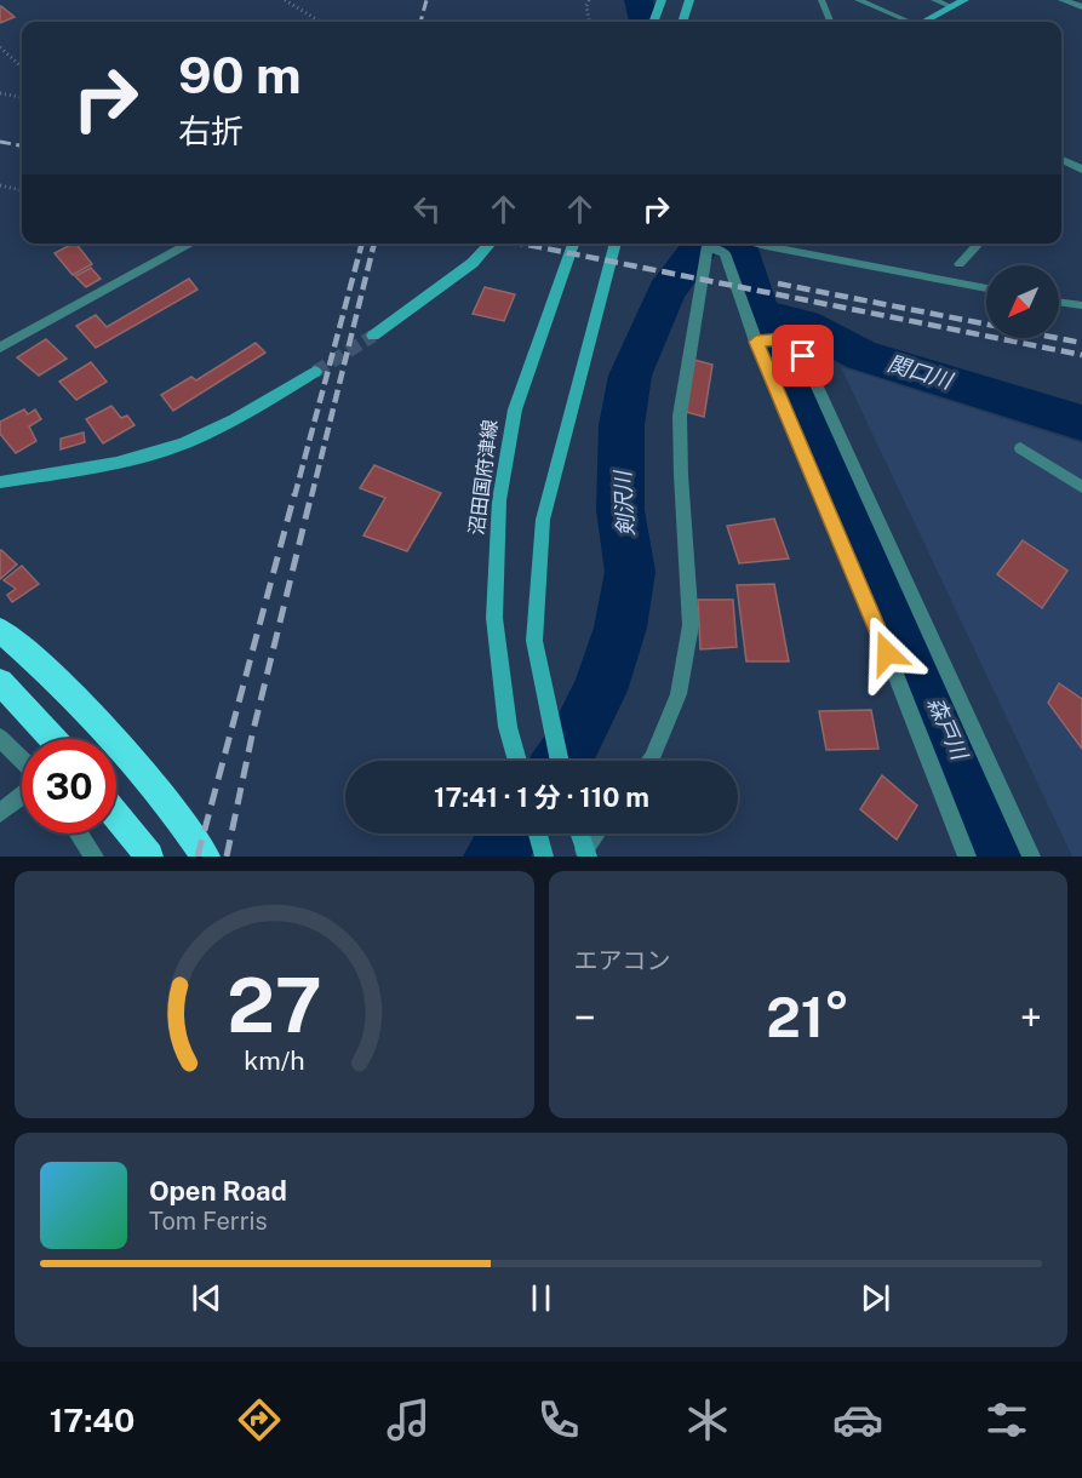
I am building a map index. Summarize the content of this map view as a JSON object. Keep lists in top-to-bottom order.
{
  "streets": {
    "main road": ["沼田国府津線"]
  },
  "water": ["関口川", "剣沢川", "森戸川"],
  "north": "bottom left",
  "page": {
    "turn": ["90 m", "右折"],
    "limit": "30",
    "trip": "17:41 · 1 分 · 110 m",
    "tile": "エアコン",
    "heat": ["−", "21°", "+"],
    "song": ["Open Road", "Tom Ferris"],
    "tabs": "17:40",
    "gauge": ["27", "km/h"]
  }
}
